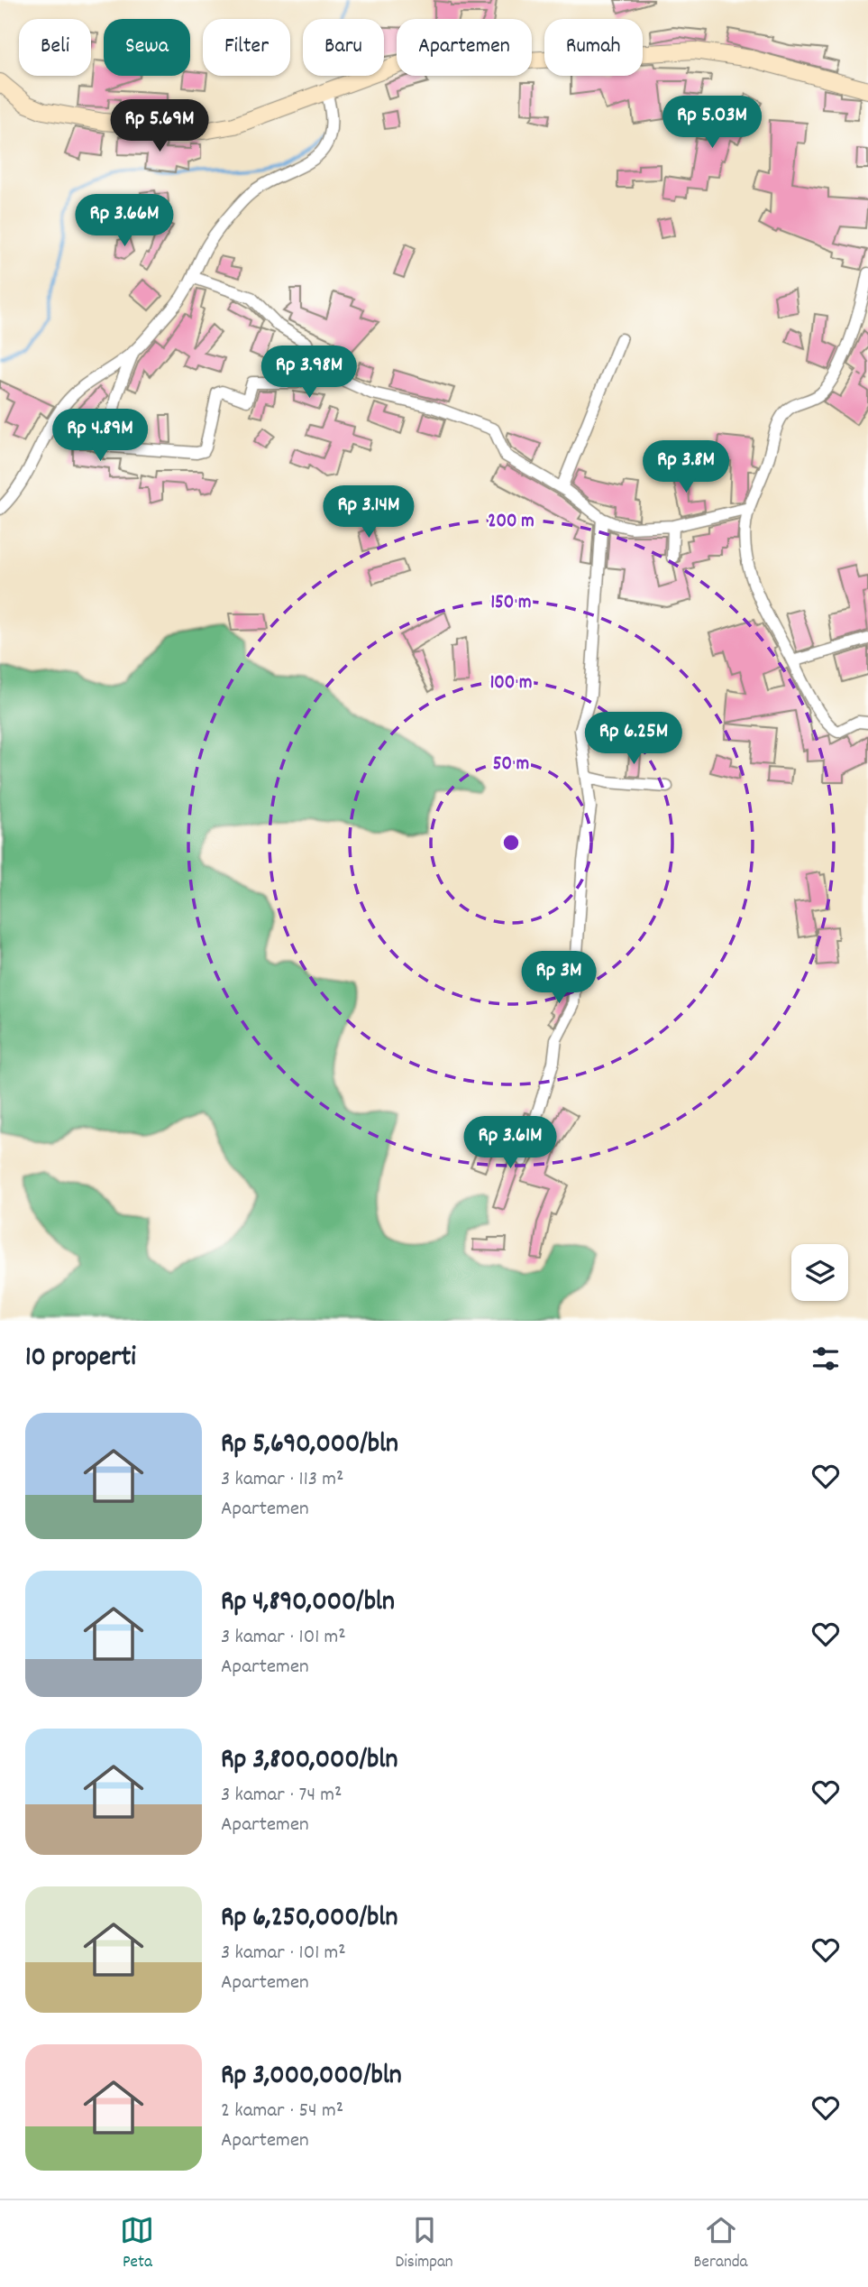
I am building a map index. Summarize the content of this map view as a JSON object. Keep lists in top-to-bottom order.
{
  "page": {
    "chip": [
      "Beli",
      "Sewa",
      "Filter",
      "Baru",
      "Apartemen",
      "Rumah"
    ],
    "price": [
      "Rp 5.03M",
      "Rp 5.69M",
      "Rp 3.66M",
      "Rp 3.98M",
      "Rp 4.89M",
      "Rp 3.8M",
      "Rp 3.14M",
      "Rp 6.25M",
      "Rp 3M",
      "Rp 3.61M"
    ],
    "heading": "10 properti",
    "list": [
      {
        "name": "Rp 5,690,000/bln",
        "note": "3 kamar · 113 m² · Apartemen"
      },
      {
        "name": "Rp 4,890,000/bln",
        "note": "3 kamar · 101 m² · Apartemen"
      },
      {
        "name": "Rp 3,800,000/bln",
        "note": "3 kamar · 74 m² · Apartemen"
      },
      {
        "name": "Rp 6,250,000/bln",
        "note": "3 kamar · 101 m² · Apartemen"
      },
      {
        "name": "Rp 3,000,000/bln",
        "note": "2 kamar · 54 m² · Apartemen"
      }
    ],
    "tabs": ["Peta", "Disimpan", "Beranda"]
  },
  "rings": [
    "200 m",
    "150 m",
    "100 m",
    "50 m"
  ]
}
